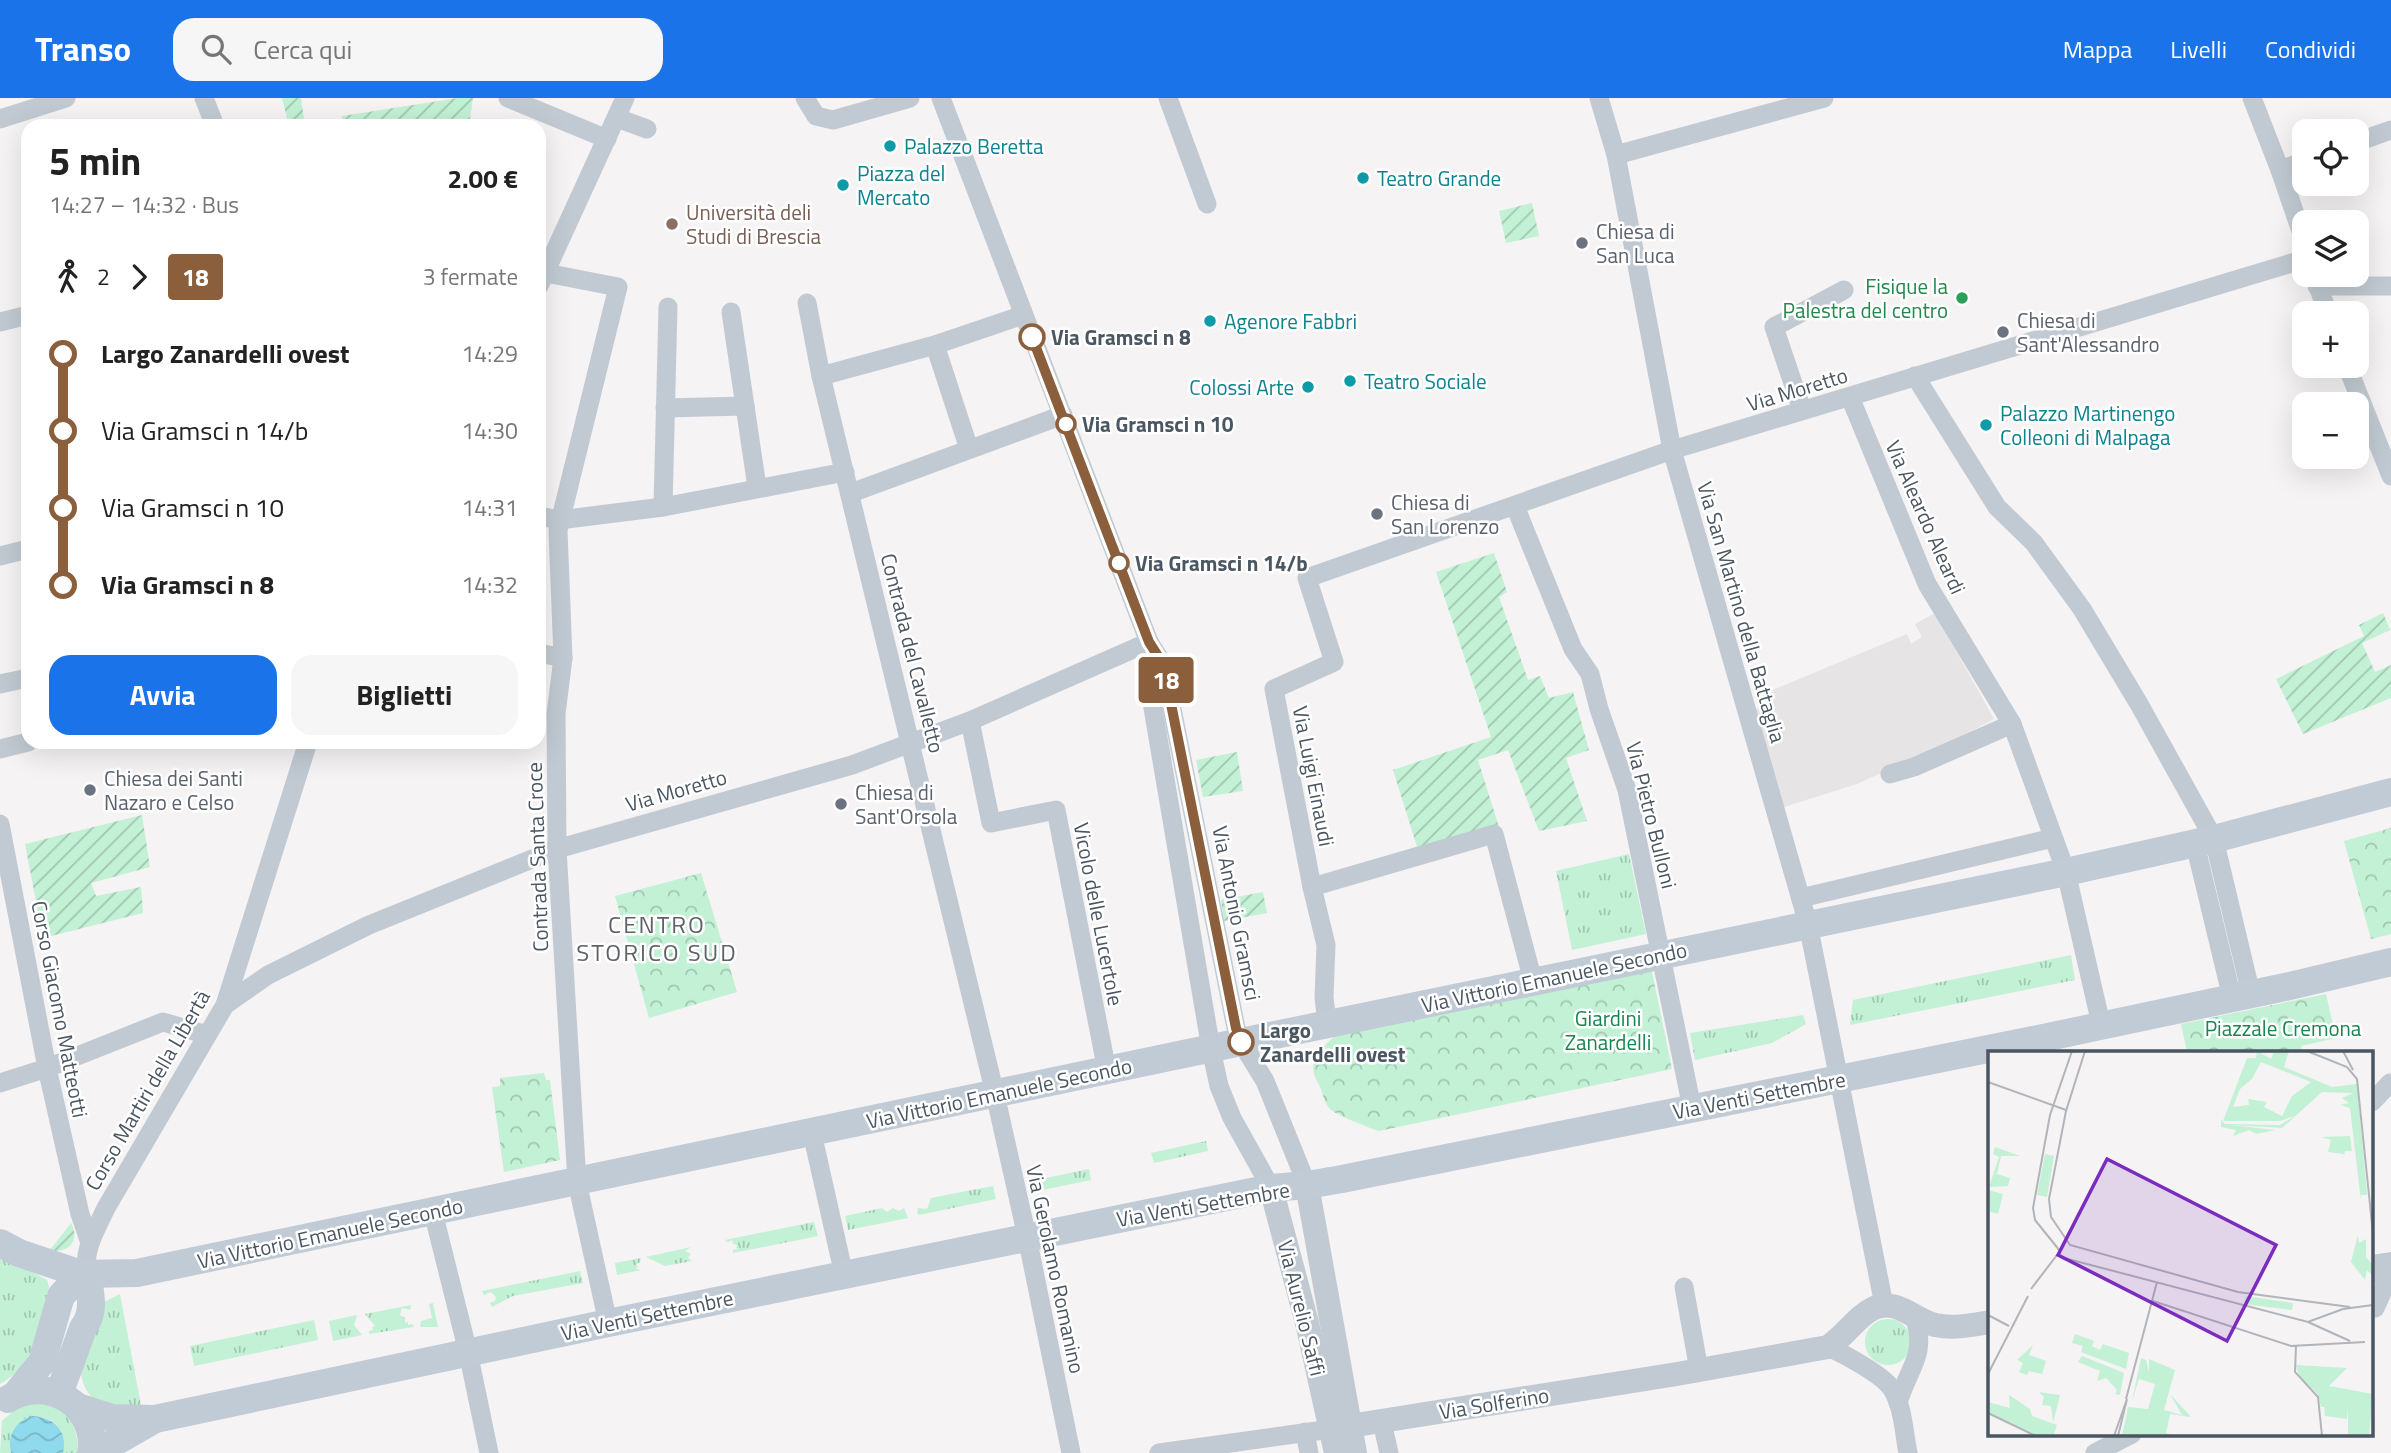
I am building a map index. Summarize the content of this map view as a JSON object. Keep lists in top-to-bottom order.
{
  "streets": {
    "main road": ["Via Vittorio Emanuele Secondo", "Via Venti Settembre"],
    "street": [
      "Via Moretto",
      "Via Aleardo Aleardi",
      "Via San Martino della Battaglia",
      "Contrada del Cavalletto",
      "Via Luigi Einaudi",
      "Via Pietro Bulloni",
      "Contrada Santa Croce",
      "Via Antonio Gramsci",
      "Vicolo delle Lucertole",
      "Corso Giacomo Matteotti",
      "Corso Martiri della Libertà",
      "Via Gerolamo Romanino",
      "Via Aurelio Saffi",
      "Via Solferino"
    ]
  },
  "crossings": [
    ["Via Moretto", "Via Aleardo Aleardi"],
    ["Via Moretto", "Via San Martino della Battaglia"],
    ["Via Moretto", "Contrada del Cavalletto"],
    ["Via Moretto", "Via Luigi Einaudi"],
    ["Via Moretto", "Via Pietro Bulloni"],
    ["Via Moretto", "Contrada Santa Croce"],
    ["Via Moretto", "Via Antonio Gramsci"],
    ["Via Moretto", "Vicolo delle Lucertole"],
    ["Via Moretto", "Corso Martiri della Libertà"],
    ["Via Aleardo Aleardi", "Via Vittorio Emanuele Secondo"],
    ["Via Aleardo Aleardi", "Via Venti Settembre"],
    ["Via San Martino della Battaglia", "Via Vittorio Emanuele Secondo"],
    ["Via San Martino della Battaglia", "Via Venti Settembre"],
    ["Contrada del Cavalletto", "Via Vittorio Emanuele Secondo"],
    ["Contrada del Cavalletto", "Via Gerolamo Romanino"],
    ["Via Luigi Einaudi", "Via Vittorio Emanuele Secondo"],
    ["Via Pietro Bulloni", "Via Vittorio Emanuele Secondo"],
    ["Via Pietro Bulloni", "Via Venti Settembre"],
    ["Contrada Santa Croce", "Via Vittorio Emanuele Secondo"],
    ["Via Antonio Gramsci", "Via Vittorio Emanuele Secondo"],
    ["Via Antonio Gramsci", "Via Venti Settembre"],
    ["Via Antonio Gramsci", "Via Aurelio Saffi"],
    ["Vicolo delle Lucertole", "Via Vittorio Emanuele Secondo"],
    ["Via Vittorio Emanuele Secondo", "Corso Giacomo Matteotti"],
    ["Via Vittorio Emanuele Secondo", "Corso Martiri della Libertà"],
    ["Via Vittorio Emanuele Secondo", "Via Gerolamo Romanino"],
    ["Corso Giacomo Matteotti", "Corso Martiri della Libertà"],
    ["Via Venti Settembre", "Via Gerolamo Romanino"],
    ["Via Venti Settembre", "Via Aurelio Saffi"],
    ["Via Aurelio Saffi", "Via Solferino"]
  ],
  "districts": ["CENTRO STORICO SUD"],
  "parks": ["Giardini Zanardelli", "Piazzale Cremona"],
  "places": [
    "Palazzo Beretta",
    "Teatro Grande",
    "Piazza del Mercato",
    "Università deli Studi di Brescia",
    "Chiesa di San Luca",
    "Fisique la Palestra del centro",
    "Agenore Fabbri",
    "Chiesa di Sant'Alessandro",
    "Via Gramsci n 8",
    "Teatro Sociale",
    "Colossi Arte",
    "Via Gramsci n 10",
    "Palazzo Martinengo Colleoni di Malpaga",
    "Chiesa di San Lorenzo",
    "Via Gramsci n 14/b",
    "Chiesa dei Santi Nazaro e Celso",
    "Chiesa di Sant'Orsola",
    "Largo Zanardelli ovest"
  ],
  "lines": ["bus line 18"],
  "page": {
    "header": "Transo",
    "search": "Cerca qui",
    "nav": ["Mappa", "Livelli", "Condividi"],
    "on_map": "18",
    "map_buttons": ["+", "−"],
    "heading": ["5 min", "14:27 – 14:32 · Bus", "2.00 €"],
    "legs": ["2", "18", "3 fermate"],
    "list": [
      {
        "name": "Largo Zanardelli ovest",
        "value": "14:29"
      },
      {
        "name": "Via Gramsci n 14/b",
        "value": "14:30"
      },
      {
        "name": "Via Gramsci n 10",
        "value": "14:31"
      },
      {
        "name": "Via Gramsci n 8",
        "value": "14:32"
      }
    ],
    "buttons": ["Avvia", "Biglietti"]
  }
}
